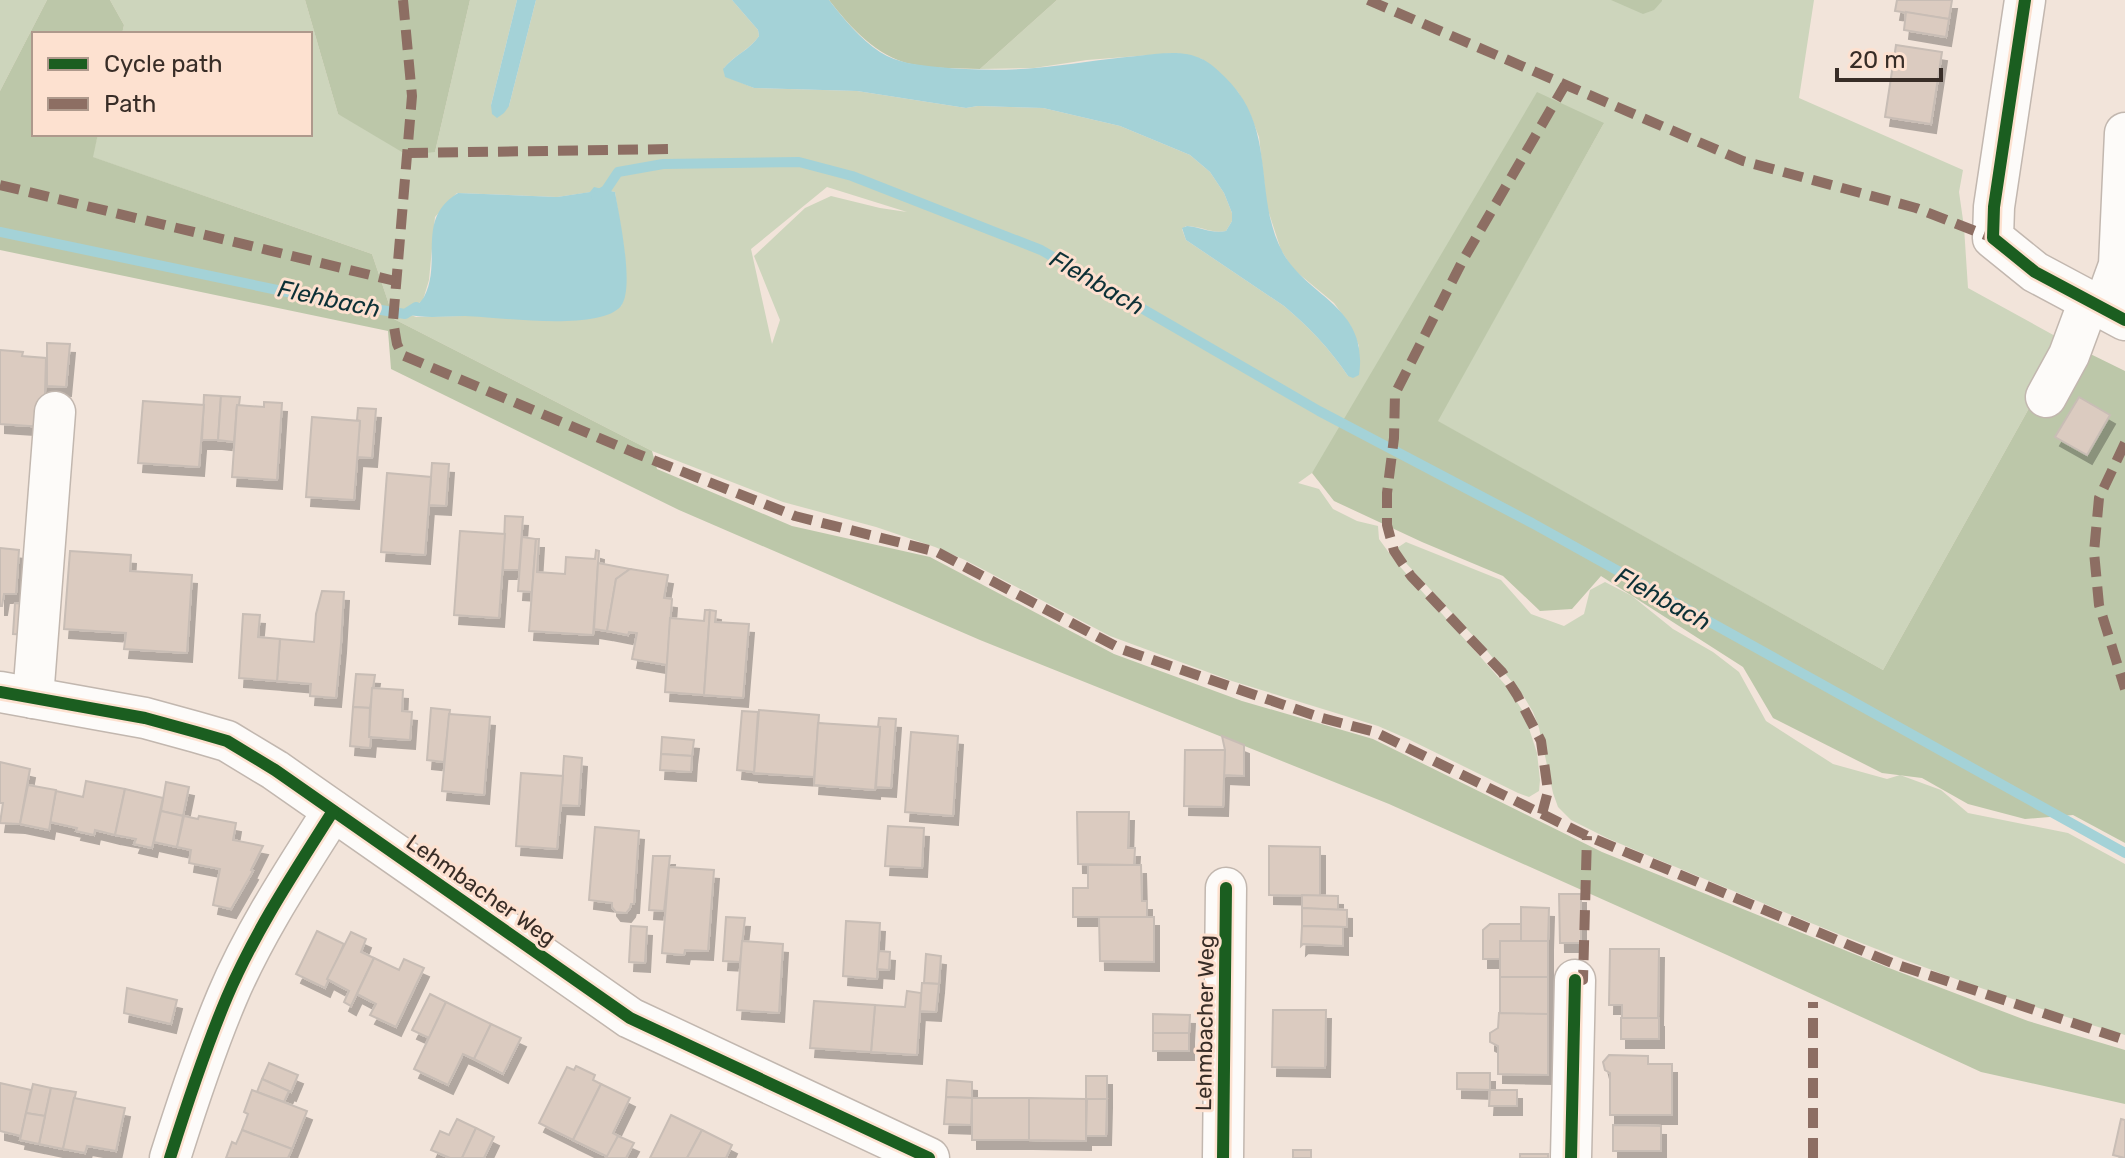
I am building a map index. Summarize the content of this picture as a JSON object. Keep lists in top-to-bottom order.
{
  "streets": {
    "street": ["Lehmbacher Weg"]
  },
  "water": ["Flehbach"],
  "legend": ["Cycle path", "Path"],
  "scale_bar": "20 m"
}
